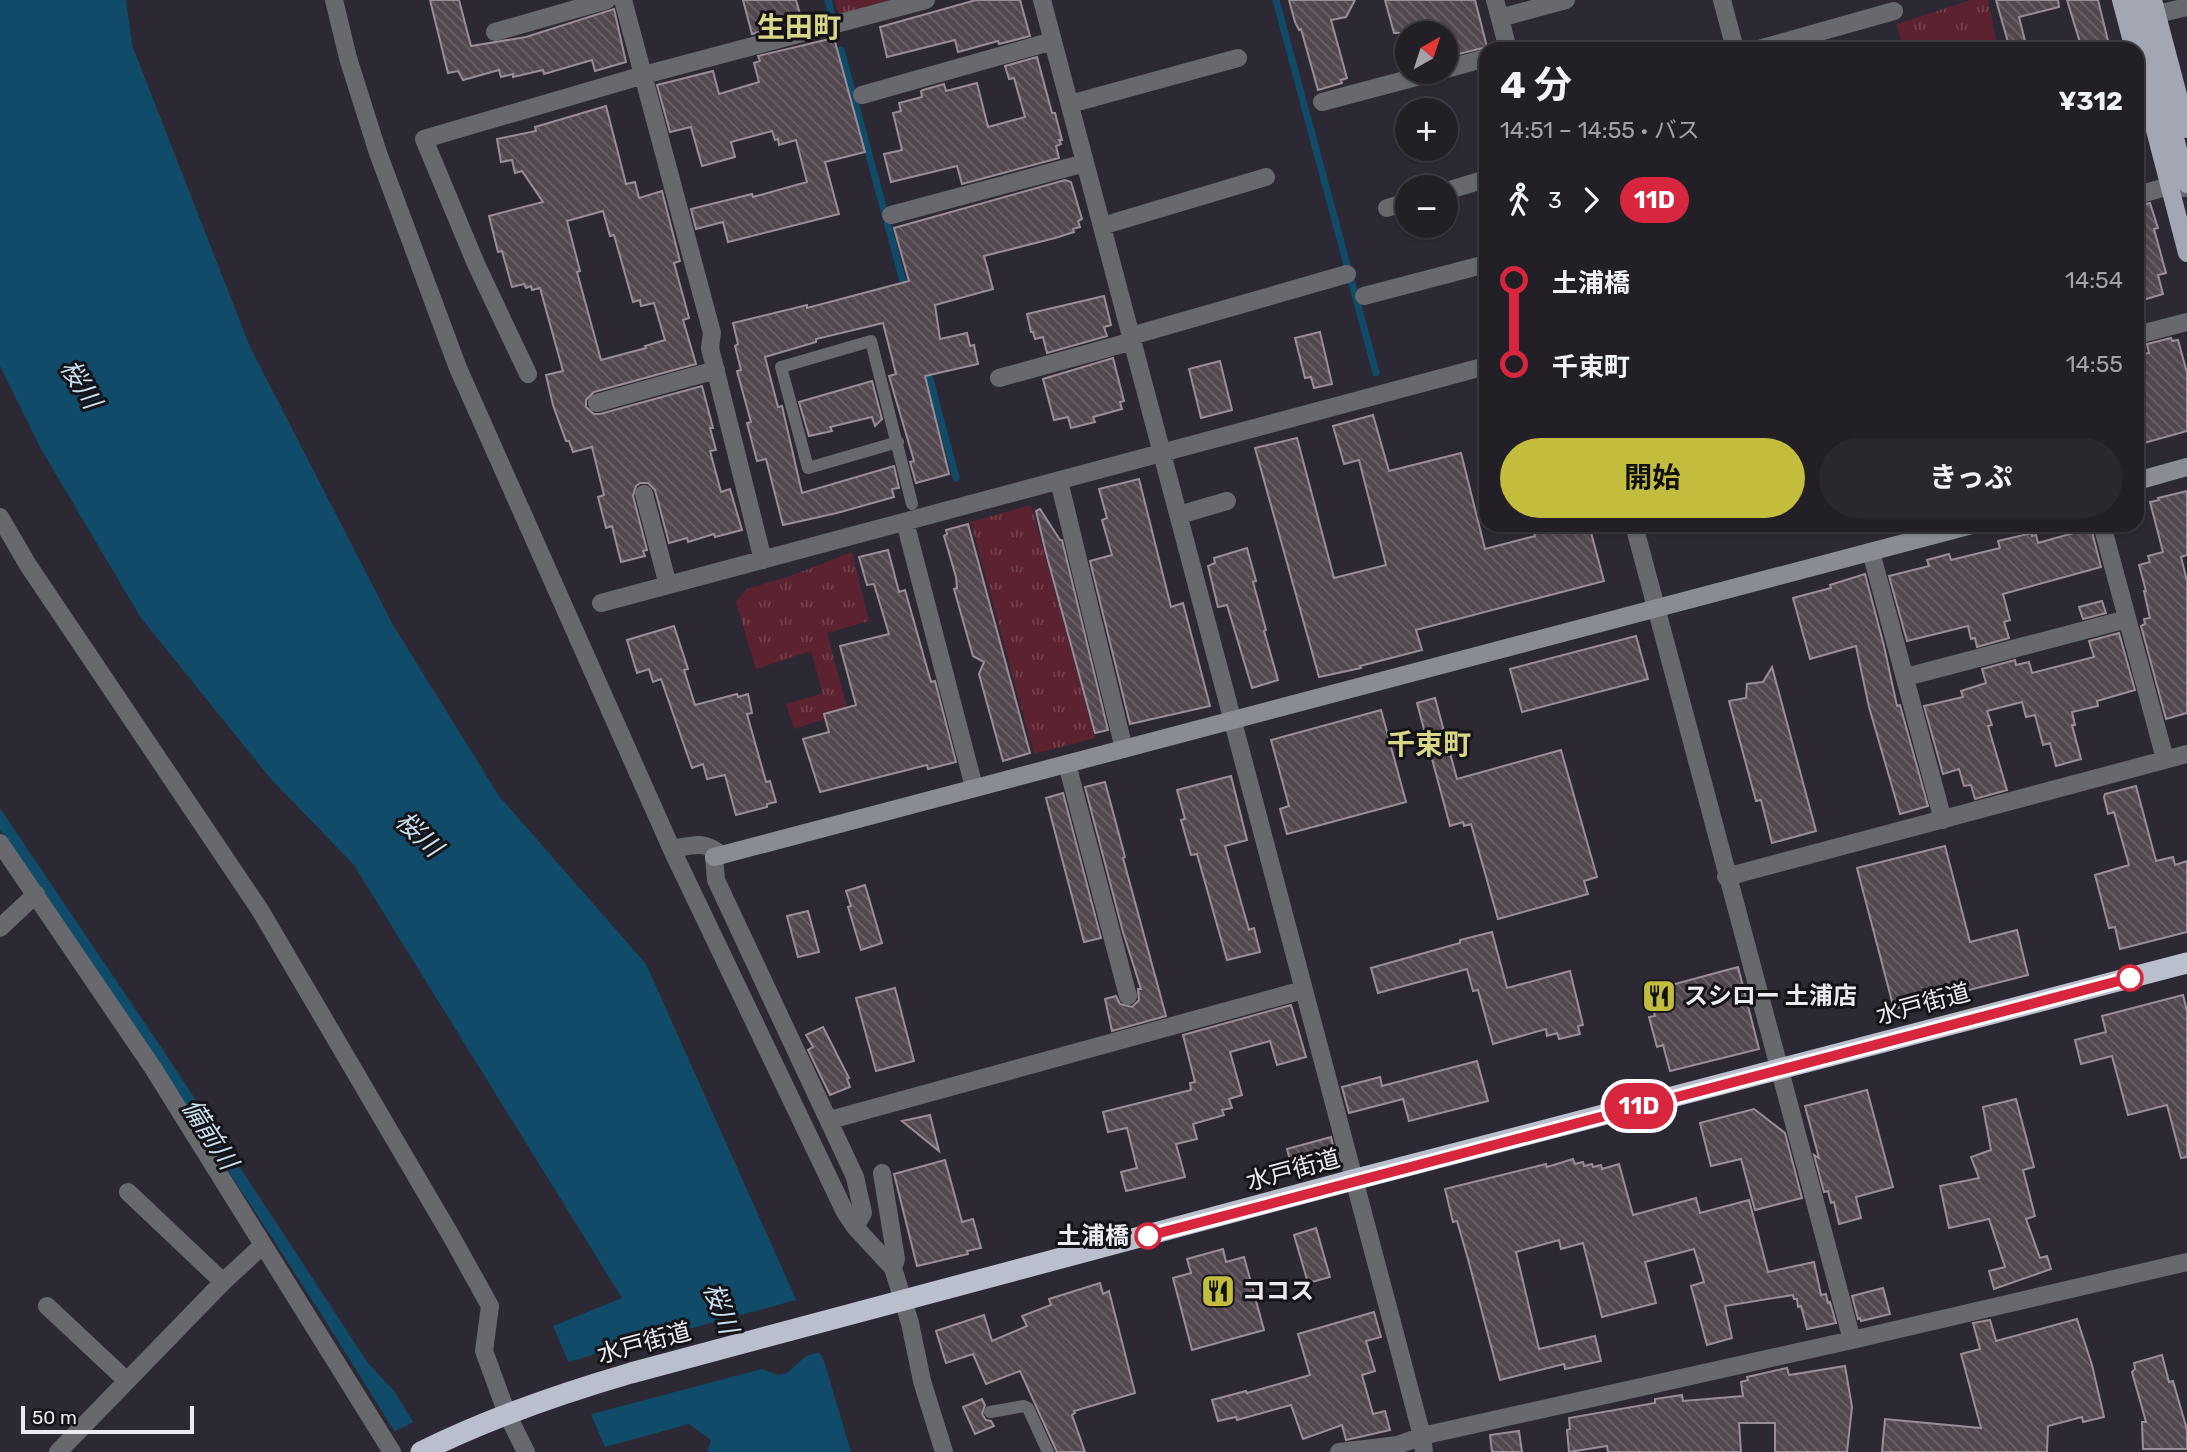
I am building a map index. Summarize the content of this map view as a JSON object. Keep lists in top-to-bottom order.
{
  "streets": {
    "highway": ["水戸街道"]
  },
  "districts": ["生田町", "千束町"],
  "water": ["桜川", "備前川"],
  "places": {
    "restaurant": ["スシロー 土浦店", "ココス"],
    "other": ["土浦橋"]
  },
  "lines": ["bus line 11D"],
  "scale_bar": "50 m",
  "north": "top right",
  "page": {
    "on_map": "11D",
    "map_buttons": ["+", "−"],
    "heading": ["4 分", "14:51 – 14:55 · バス", "¥312"],
    "legs": ["3", "11D"],
    "list": [
      {
        "name": "土浦橋",
        "value": "14:54"
      },
      {
        "name": "千束町",
        "value": "14:55"
      }
    ],
    "buttons": ["開始", "きっぷ"],
    "scale": "50 m"
  }
}
